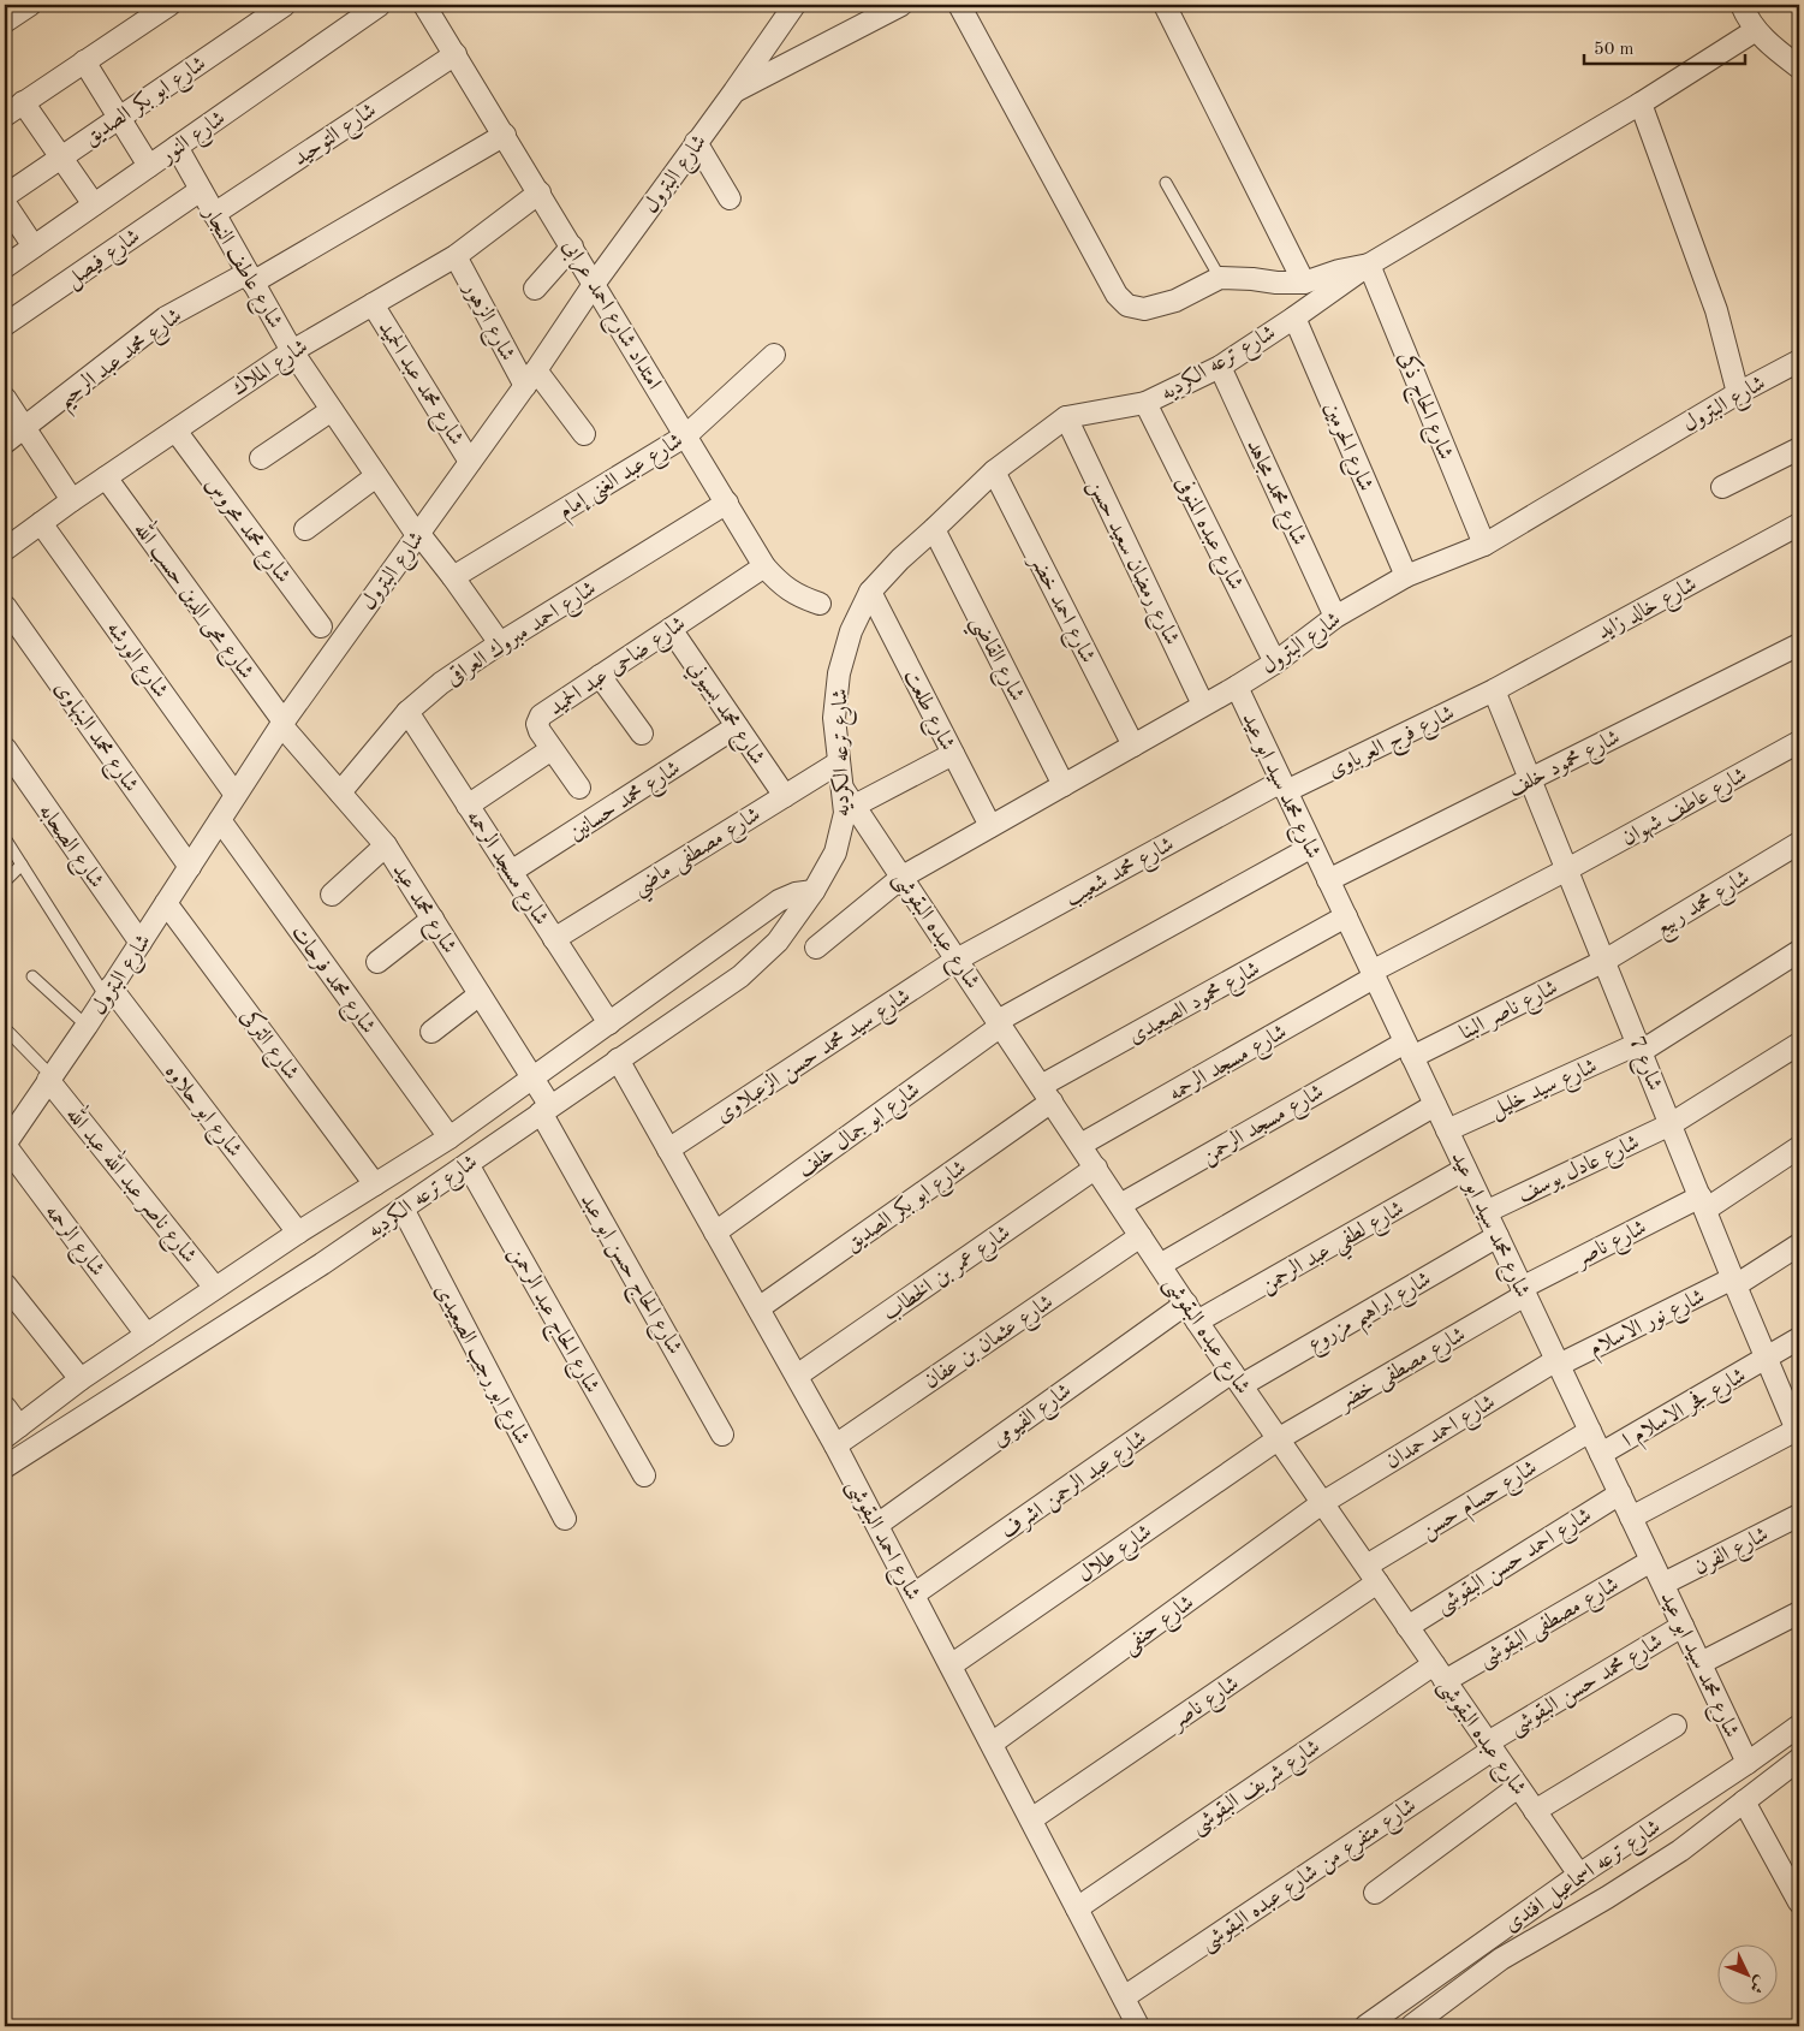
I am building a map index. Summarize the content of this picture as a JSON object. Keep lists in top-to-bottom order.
{
  "streets": {
    "street": [
      "شارع ابو بكر الصديق",
      "شارع التوحيد",
      "شارع النور",
      "شارع البترول",
      "شارع فيصل",
      "شارع عاطف النجار",
      "امتداد شارع احمد عرابى",
      "شارع الزهور",
      "شارع محمد عبد الرحيم",
      "شارع ترعه الكرديه",
      "شارع الملاك",
      "شارع محمد عبد الحميد",
      "شارع الحاج ذكى",
      "شارع الحرمين",
      "شارع عبد الغنى إمام",
      "شارع محمد مجاهد",
      "شارع محمد محروس",
      "شارع عبده المنوفى",
      "شارع رمضان سعيد حسن",
      "شارع محى الدين حسب الله",
      "شارع خالد زايد",
      "شارع احمد خضر",
      "شارع احمد مبروك العراقى",
      "شارع القاضي",
      "شارع الورشه",
      "شارع ضاحى عبد الحميد",
      "شارع طلعت",
      "شارع محمد بسيوني",
      "شارع محمد البنهاوى",
      "شارع فرج العرباوى",
      "شارع محمود خلف",
      "شارع محمد سيد ابو عيد",
      "شارع محمد حسانين",
      "شارع عاطف شهوان",
      "شارع الصحابه",
      "شارع مصطفى ماضي",
      "شارع مسجد الرحمه",
      "شارع محمد شعيب",
      "شارع محمد ربيع",
      "شارع محمد عيد",
      "شارع عبده البقوشى",
      "شارع محمد فرحات",
      "شارع محمود الصعيدى",
      "شارع ناصر البنا",
      "شارع التركى",
      "شارع سيد محمد حسن الزعبلاوى",
      "شارع 7",
      "شارع سيد خليل",
      "شارع ابو حلاوه",
      "شارع مسجد الرحمن",
      "شارع ابو جمال خلف",
      "شارع عادل يوسف",
      "شارع ناصر عبد الله عبد الله",
      "شارع الرحمه",
      "شارع ناصر",
      "شارع لطفي عبد الرحمن",
      "شارع عمر بن الخطاب",
      "شارع الحاج حسن ابو عبد",
      "شارع ابراهيم مزروع",
      "شارع الحاج عبد الرحمن",
      "شارع نور الاسلام",
      "شارع عثمان بن عفان",
      "شارع ابو رجب الصعيدى",
      "شارع مصطفى خضر",
      "شارع فجر الاسلام ا",
      "شارع الفيومى",
      "شارع احمد حمدان",
      "شارع عبد الرحمن اشرف",
      "شارع حسام حسن",
      "شارع احمد البقوشى",
      "شارع الفرن",
      "شارع طلال",
      "شارع احمد حسن البقوشى",
      "شارع مصطفى البقوشى",
      "شارع حنفى",
      "شارع محمد حسن البقوشى",
      "شارع شريف البقوشى",
      "شارع متفرع من شارع عبده البقوشى",
      "شارع ترعه اسماعيل افندى"
    ]
  },
  "crossings": [
    ["شارع ابو بكر الصديق", "شارع عبده البقوشى"],
    ["شارع ابو بكر الصديق", "شارع محمود الصعيدى"],
    ["شارع ابو بكر الصديق", "شارع احمد البقوشى"],
    ["شارع التوحيد", "شارع عاطف النجار"],
    ["شارع التوحيد", "امتداد شارع احمد عرابى"],
    ["شارع النور", "شارع عاطف النجار"],
    ["شارع البترول", "شارع عاطف النجار"],
    ["شارع البترول", "امتداد شارع احمد عرابى"],
    ["شارع البترول", "شارع الزهور"],
    ["شارع البترول", "شارع محمد عبد الحميد"],
    ["شارع البترول", "شارع الحاج ذكى"],
    ["شارع البترول", "شارع الحرمين"],
    ["شارع البترول", "شارع محمد مجاهد"],
    ["شارع البترول", "شارع عبده المنوفى"],
    ["شارع البترول", "شارع رمضان سعيد حسن"],
    ["شارع البترول", "شارع محى الدين حسب الله"],
    ["شارع البترول", "شارع احمد خضر"],
    ["شارع البترول", "شارع القاضي"],
    ["شارع البترول", "شارع الورشه"],
    ["شارع البترول", "شارع طلعت"],
    ["شارع البترول", "شارع محمد البنهاوى"],
    ["شارع البترول", "شارع محمد سيد ابو عيد"],
    ["شارع البترول", "شارع الصحابه"],
    ["شارع البترول", "شارع محمد عيد"],
    ["شارع البترول", "شارع عبده البقوشى"],
    ["شارع البترول", "شارع محمد فرحات"],
    ["شارع البترول", "شارع التركى"],
    ["شارع البترول", "شارع ابو حلاوه"],
    ["شارع البترول", "شارع ناصر عبد الله عبد الله"],
    ["شارع البترول", "شارع الرحمه"],
    ["شارع فيصل", "شارع عاطف النجار"],
    ["شارع عاطف النجار", "شارع محمد عبد الرحيم"],
    ["شارع عاطف النجار", "شارع الملاك"],
    ["شارع عاطف النجار", "شارع عبد الغنى إمام"],
    ["شارع عاطف النجار", "شارع احمد مبروك العراقى"],
    ["امتداد شارع احمد عرابى", "شارع الملاك"],
    ["امتداد شارع احمد عرابى", "شارع عبد الغنى إمام"],
    ["امتداد شارع احمد عرابى", "شارع احمد مبروك العراقى"],
    ["امتداد شارع احمد عرابى", "شارع ضاحى عبد الحميد"],
    ["شارع الزهور", "شارع الملاك"],
    ["شارع ترعه الكرديه", "شارع الحاج ذكى"],
    ["شارع ترعه الكرديه", "شارع الحرمين"],
    ["شارع ترعه الكرديه", "شارع محمد مجاهد"],
    ["شارع ترعه الكرديه", "شارع عبده المنوفى"],
    ["شارع ترعه الكرديه", "شارع رمضان سعيد حسن"],
    ["شارع ترعه الكرديه", "شارع احمد خضر"],
    ["شارع ترعه الكرديه", "شارع القاضي"],
    ["شارع ترعه الكرديه", "شارع طلعت"],
    ["شارع ترعه الكرديه", "شارع مصطفى ماضي"],
    ["شارع ترعه الكرديه", "شارع مسجد الرحمه"],
    ["شارع ترعه الكرديه", "شارع محمد عيد"],
    ["شارع ترعه الكرديه", "شارع عبده البقوشى"],
    ["شارع ترعه الكرديه", "شارع محمد فرحات"],
    ["شارع ترعه الكرديه", "شارع التركى"],
    ["شارع ترعه الكرديه", "شارع ابو حلاوه"],
    ["شارع ترعه الكرديه", "شارع ناصر عبد الله عبد الله"],
    ["شارع ترعه الكرديه", "شارع الرحمه"],
    ["شارع ترعه الكرديه", "شارع الحاج حسن ابو عبد"],
    ["شارع ترعه الكرديه", "شارع الحاج عبد الرحمن"],
    ["شارع ترعه الكرديه", "شارع ابو رجب الصعيدى"],
    ["شارع ترعه الكرديه", "شارع احمد البقوشى"],
    ["شارع الملاك", "شارع محمد عبد الحميد"],
    ["شارع الملاك", "شارع محمد محروس"],
    ["شارع الملاك", "شارع محى الدين حسب الله"],
    ["شارع الملاك", "شارع الورشه"],
    ["شارع محى الدين حسب الله", "شارع محمد عيد"],
    ["شارع خالد زايد", "شارع فرج العرباوى"],
    ["شارع خالد زايد", "شارع 7"],
    ["شارع احمد مبروك العراقى", "شارع مسجد الرحمه"],
    ["شارع احمد مبروك العراقى", "شارع محمد عيد"],
    ["شارع ضاحى عبد الحميد", "شارع محمد بسيوني"],
    ["شارع محمد بسيوني", "شارع محمد حسانين"],
    ["شارع محمد بسيوني", "شارع مصطفى ماضي"],
    ["شارع فرج العرباوى", "شارع محمد سيد ابو عيد"],
    ["شارع فرج العرباوى", "شارع محمد شعيب"],
    ["شارع فرج العرباوى", "شارع 7"],
    ["شارع محمود خلف", "شارع محمد سيد ابو عيد"],
    ["شارع محمود خلف", "شارع 7"],
    ["شارع محمد سيد ابو عيد", "شارع مسجد الرحمه"],
    ["شارع محمد سيد ابو عيد", "شارع محمد شعيب"],
    ["شارع محمد سيد ابو عيد", "شارع محمود الصعيدى"],
    ["شارع محمد سيد ابو عيد", "شارع ناصر البنا"],
    ["شارع محمد سيد ابو عيد", "شارع سيد خليل"],
    ["شارع محمد سيد ابو عيد", "شارع مسجد الرحمن"],
    ["شارع محمد سيد ابو عيد", "شارع ابو جمال خلف"],
    ["شارع محمد سيد ابو عيد", "شارع عادل يوسف"],
    ["شارع محمد سيد ابو عيد", "شارع ناصر"],
    ["شارع محمد سيد ابو عيد", "شارع لطفي عبد الرحمن"],
    ["شارع محمد سيد ابو عيد", "شارع ابراهيم مزروع"],
    ["شارع محمد سيد ابو عيد", "شارع نور الاسلام"],
    ["شارع محمد سيد ابو عيد", "شارع مصطفى خضر"],
    ["شارع محمد سيد ابو عيد", "شارع فجر الاسلام ا"],
    ["شارع محمد سيد ابو عيد", "شارع احمد حمدان"],
    ["شارع محمد سيد ابو عيد", "شارع حسام حسن"],
    ["شارع محمد سيد ابو عيد", "شارع الفرن"],
    ["شارع محمد سيد ابو عيد", "شارع احمد حسن البقوشى"],
    ["شارع محمد سيد ابو عيد", "شارع مصطفى البقوشى"],
    ["شارع محمد سيد ابو عيد", "شارع محمد حسن البقوشى"],
    ["شارع محمد سيد ابو عيد", "شارع ترعه اسماعيل افندى"],
    ["شارع محمد حسانين", "شارع مسجد الرحمه"],
    ["شارع عاطف شهوان", "شارع مسجد الرحمه"],
    ["شارع عاطف شهوان", "شارع 7"],
    ["شارع مصطفى ماضي", "شارع مسجد الرحمه"],
    ["شارع مسجد الرحمه", "شارع عبده البقوشى"],
    ["شارع مسجد الرحمه", "شارع 7"],
    ["شارع محمد شعيب", "شارع عبده البقوشى"],
    ["شارع محمد شعيب", "شارع سيد محمد حسن الزعبلاوى"],
    ["شارع محمد ربيع", "شارع ناصر البنا"],
    ["شارع محمد ربيع", "شارع 7"],
    ["شارع محمد عيد", "شارع الحاج حسن ابو عبد"],
    ["شارع عبده البقوشى", "شارع محمود الصعيدى"],
    ["شارع عبده البقوشى", "شارع سيد محمد حسن الزعبلاوى"],
    ["شارع عبده البقوشى", "شارع مسجد الرحمن"],
    ["شارع عبده البقوشى", "شارع ابو جمال خلف"],
    ["شارع عبده البقوشى", "شارع ناصر"],
    ["شارع عبده البقوشى", "شارع لطفي عبد الرحمن"],
    ["شارع عبده البقوشى", "شارع عمر بن الخطاب"],
    ["شارع عبده البقوشى", "شارع ابراهيم مزروع"],
    ["شارع عبده البقوشى", "شارع عثمان بن عفان"],
    ["شارع عبده البقوشى", "شارع مصطفى خضر"],
    ["شارع عبده البقوشى", "شارع الفيومى"],
    ["شارع عبده البقوشى", "شارع احمد حمدان"],
    ["شارع عبده البقوشى", "شارع عبد الرحمن اشرف"],
    ["شارع عبده البقوشى", "شارع حسام حسن"],
    ["شارع عبده البقوشى", "شارع طلال"],
    ["شارع عبده البقوشى", "شارع احمد حسن البقوشى"],
    ["شارع عبده البقوشى", "شارع مصطفى البقوشى"],
    ["شارع عبده البقوشى", "شارع حنفى"],
    ["شارع عبده البقوشى", "شارع محمد حسن البقوشى"],
    ["شارع عبده البقوشى", "شارع شريف البقوشى"],
    ["شارع عبده البقوشى", "شارع متفرع من شارع عبده البقوشى"],
    ["شارع عبده البقوشى", "شارع ترعه اسماعيل افندى"],
    ["شارع ناصر البنا", "شارع 7"],
    ["شارع ناصر البنا", "شارع مسجد الرحمن"],
    ["شارع سيد محمد حسن الزعبلاوى", "شارع احمد البقوشى"],
    ["شارع 7", "شارع سيد خليل"],
    ["شارع 7", "شارع عادل يوسف"],
    ["شارع 7", "شارع ناصر"],
    ["شارع 7", "شارع نور الاسلام"],
    ["شارع 7", "شارع فجر الاسلام ا"],
    ["شارع ابو جمال خلف", "شارع احمد البقوشى"],
    ["شارع ناصر", "شارع مصطفى خضر"],
    ["شارع ناصر", "شارع حسام حسن"],
    ["شارع ناصر", "شارع احمد البقوشى"],
    ["شارع عمر بن الخطاب", "شارع احمد البقوشى"],
    ["شارع ابراهيم مزروع", "شارع عبد الرحمن اشرف"],
    ["شارع نور الاسلام", "شارع احمد حمدان"],
    ["شارع عثمان بن عفان", "شارع احمد البقوشى"],
    ["شارع مصطفى خضر", "شارع طلال"],
    ["شارع الفيومى", "شارع احمد البقوشى"],
    ["شارع احمد حمدان", "شارع حنفى"],
    ["شارع عبد الرحمن اشرف", "شارع احمد البقوشى"],
    ["شارع احمد البقوشى", "شارع طلال"],
    ["شارع احمد البقوشى", "شارع حنفى"],
    ["شارع احمد البقوشى", "شارع شريف البقوشى"],
    ["شارع احمد البقوشى", "شارع متفرع من شارع عبده البقوشى"],
    ["شارع مصطفى البقوشى", "شارع شريف البقوشى"],
    ["شارع محمد حسن البقوشى", "شارع متفرع من شارع عبده البقوشى"]
  ],
  "scale_bar": "50 m",
  "north": "bottom right"
}
